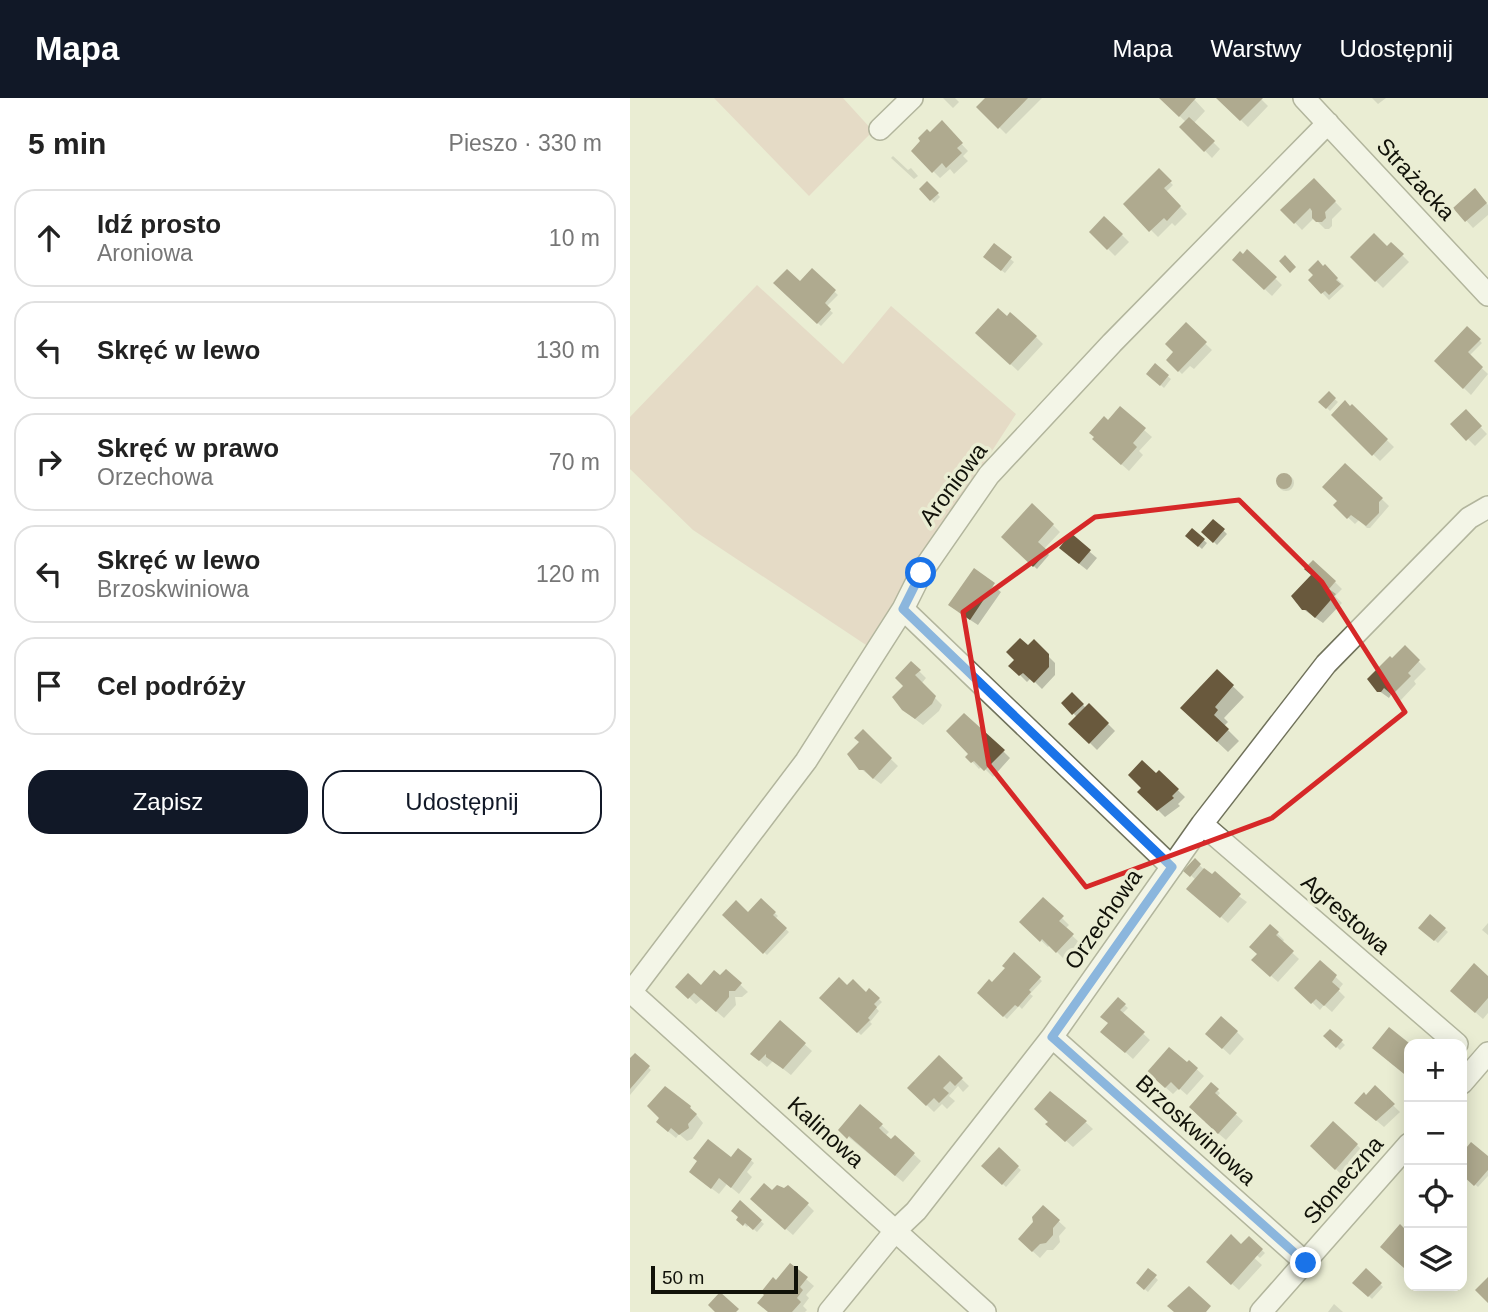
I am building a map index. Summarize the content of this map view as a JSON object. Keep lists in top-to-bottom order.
{
  "streets": {
    "street": [
      "Strażacka",
      "Aroniowa",
      "Agrestowa",
      "Orzechowa",
      "Brzoskwiniowa",
      "Kalinowa",
      "Słoneczna"
    ]
  },
  "crossings": [
    ["Strażacka", "Aroniowa"],
    ["Aroniowa", "Kalinowa"],
    ["Agrestowa", "Orzechowa"],
    ["Orzechowa", "Brzoskwiniowa"],
    ["Orzechowa", "Kalinowa"],
    ["Brzoskwiniowa", "Słoneczna"]
  ],
  "scale_bar": "50 m",
  "page": {
    "header": "Mapa",
    "nav": ["Mapa", "Warstwy", "Udostępnij"],
    "heading": ["5 min", "Pieszo · 330 m"],
    "list": [
      ["Idź prosto", "Aroniowa", "10 m"],
      ["Skręć w lewo", "130 m"],
      ["Skręć w prawo", "Orzechowa", "70 m"],
      ["Skręć w lewo", "Brzoskwiniowa", "120 m"],
      "Cel podróży"
    ],
    "buttons": ["Zapisz", "Udostępnij"],
    "map_buttons": ["+", "−"],
    "scale": "50 m"
  }
}
